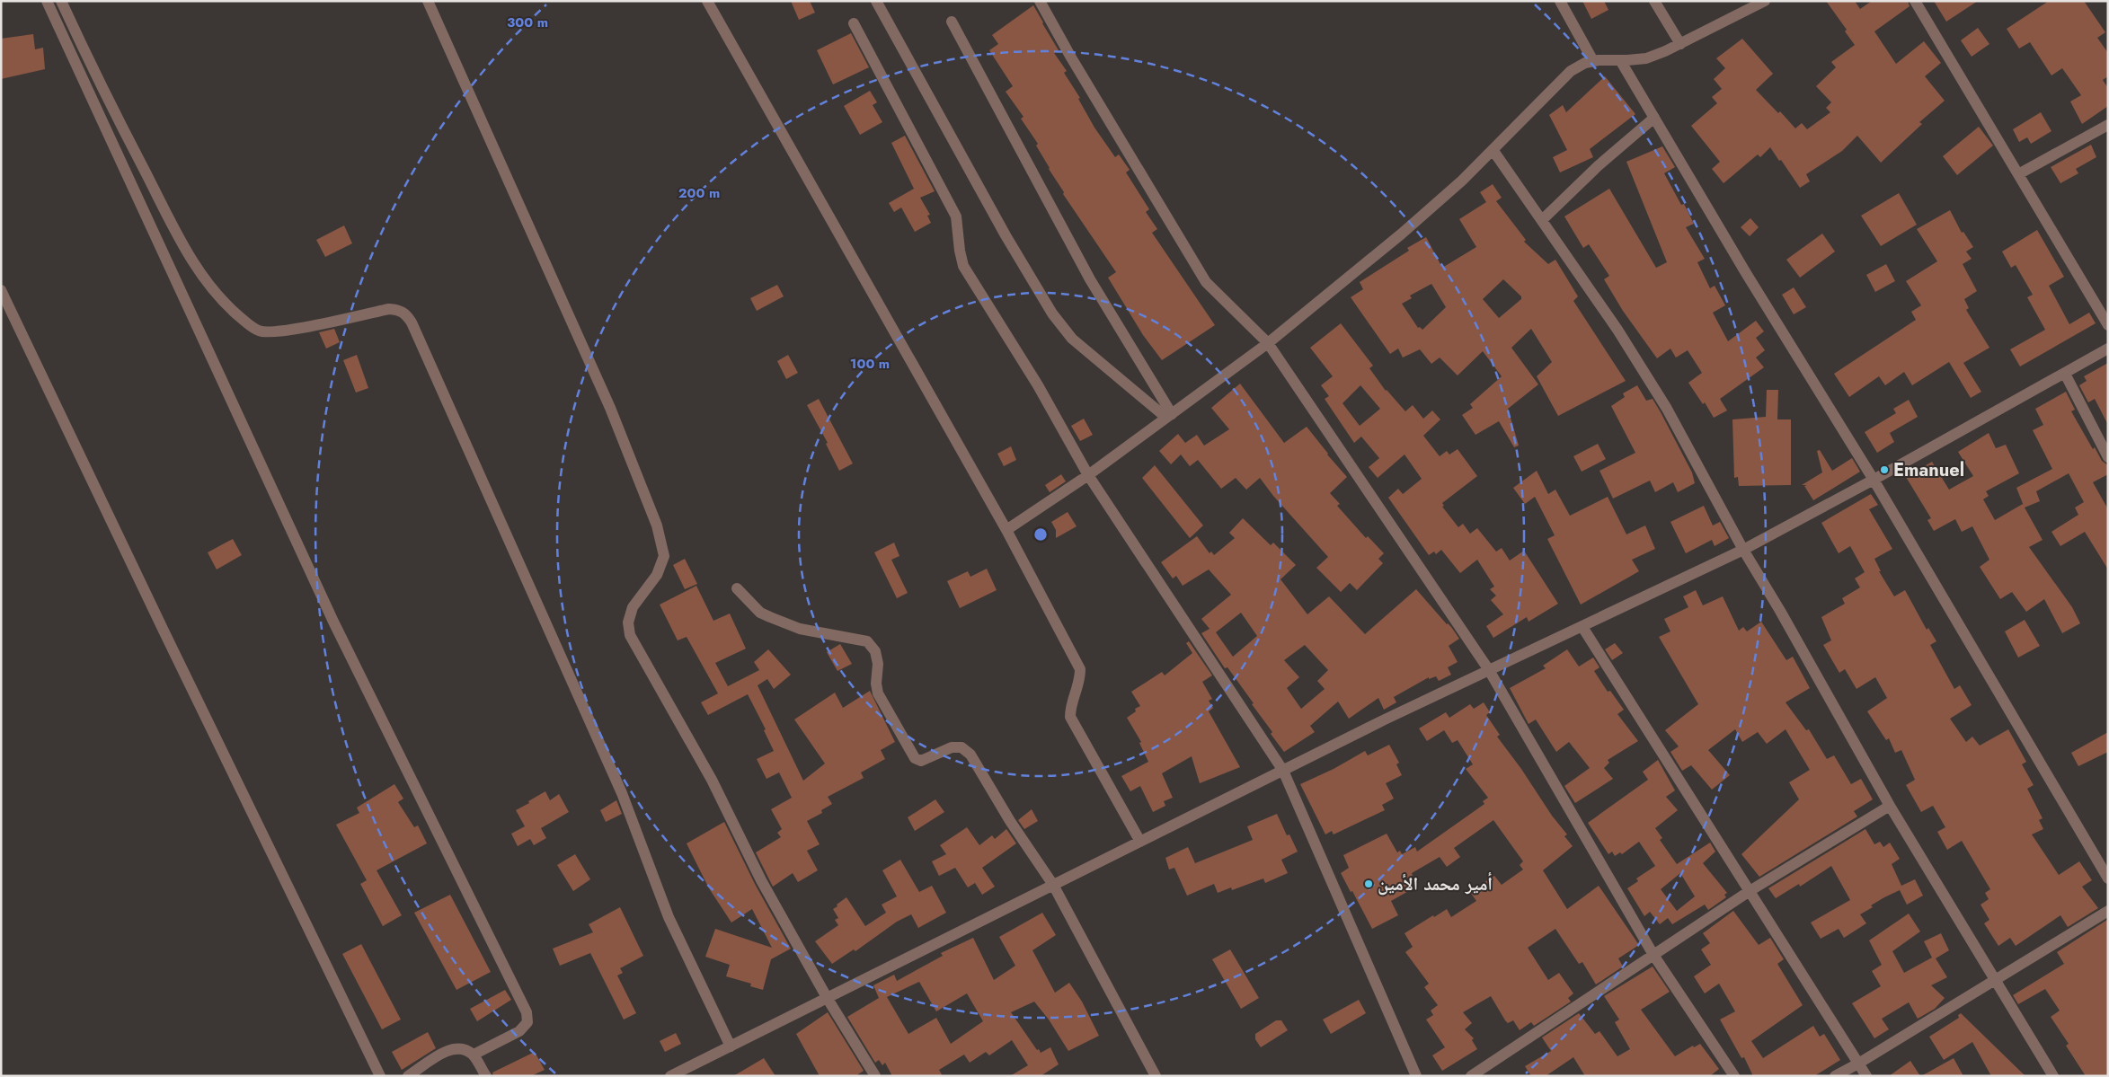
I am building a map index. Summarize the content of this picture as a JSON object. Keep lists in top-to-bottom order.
{
  "places": ["Emanuel", "أمير محمد الأمين"],
  "rings": ["300 m", "200 m", "100 m"]
}
